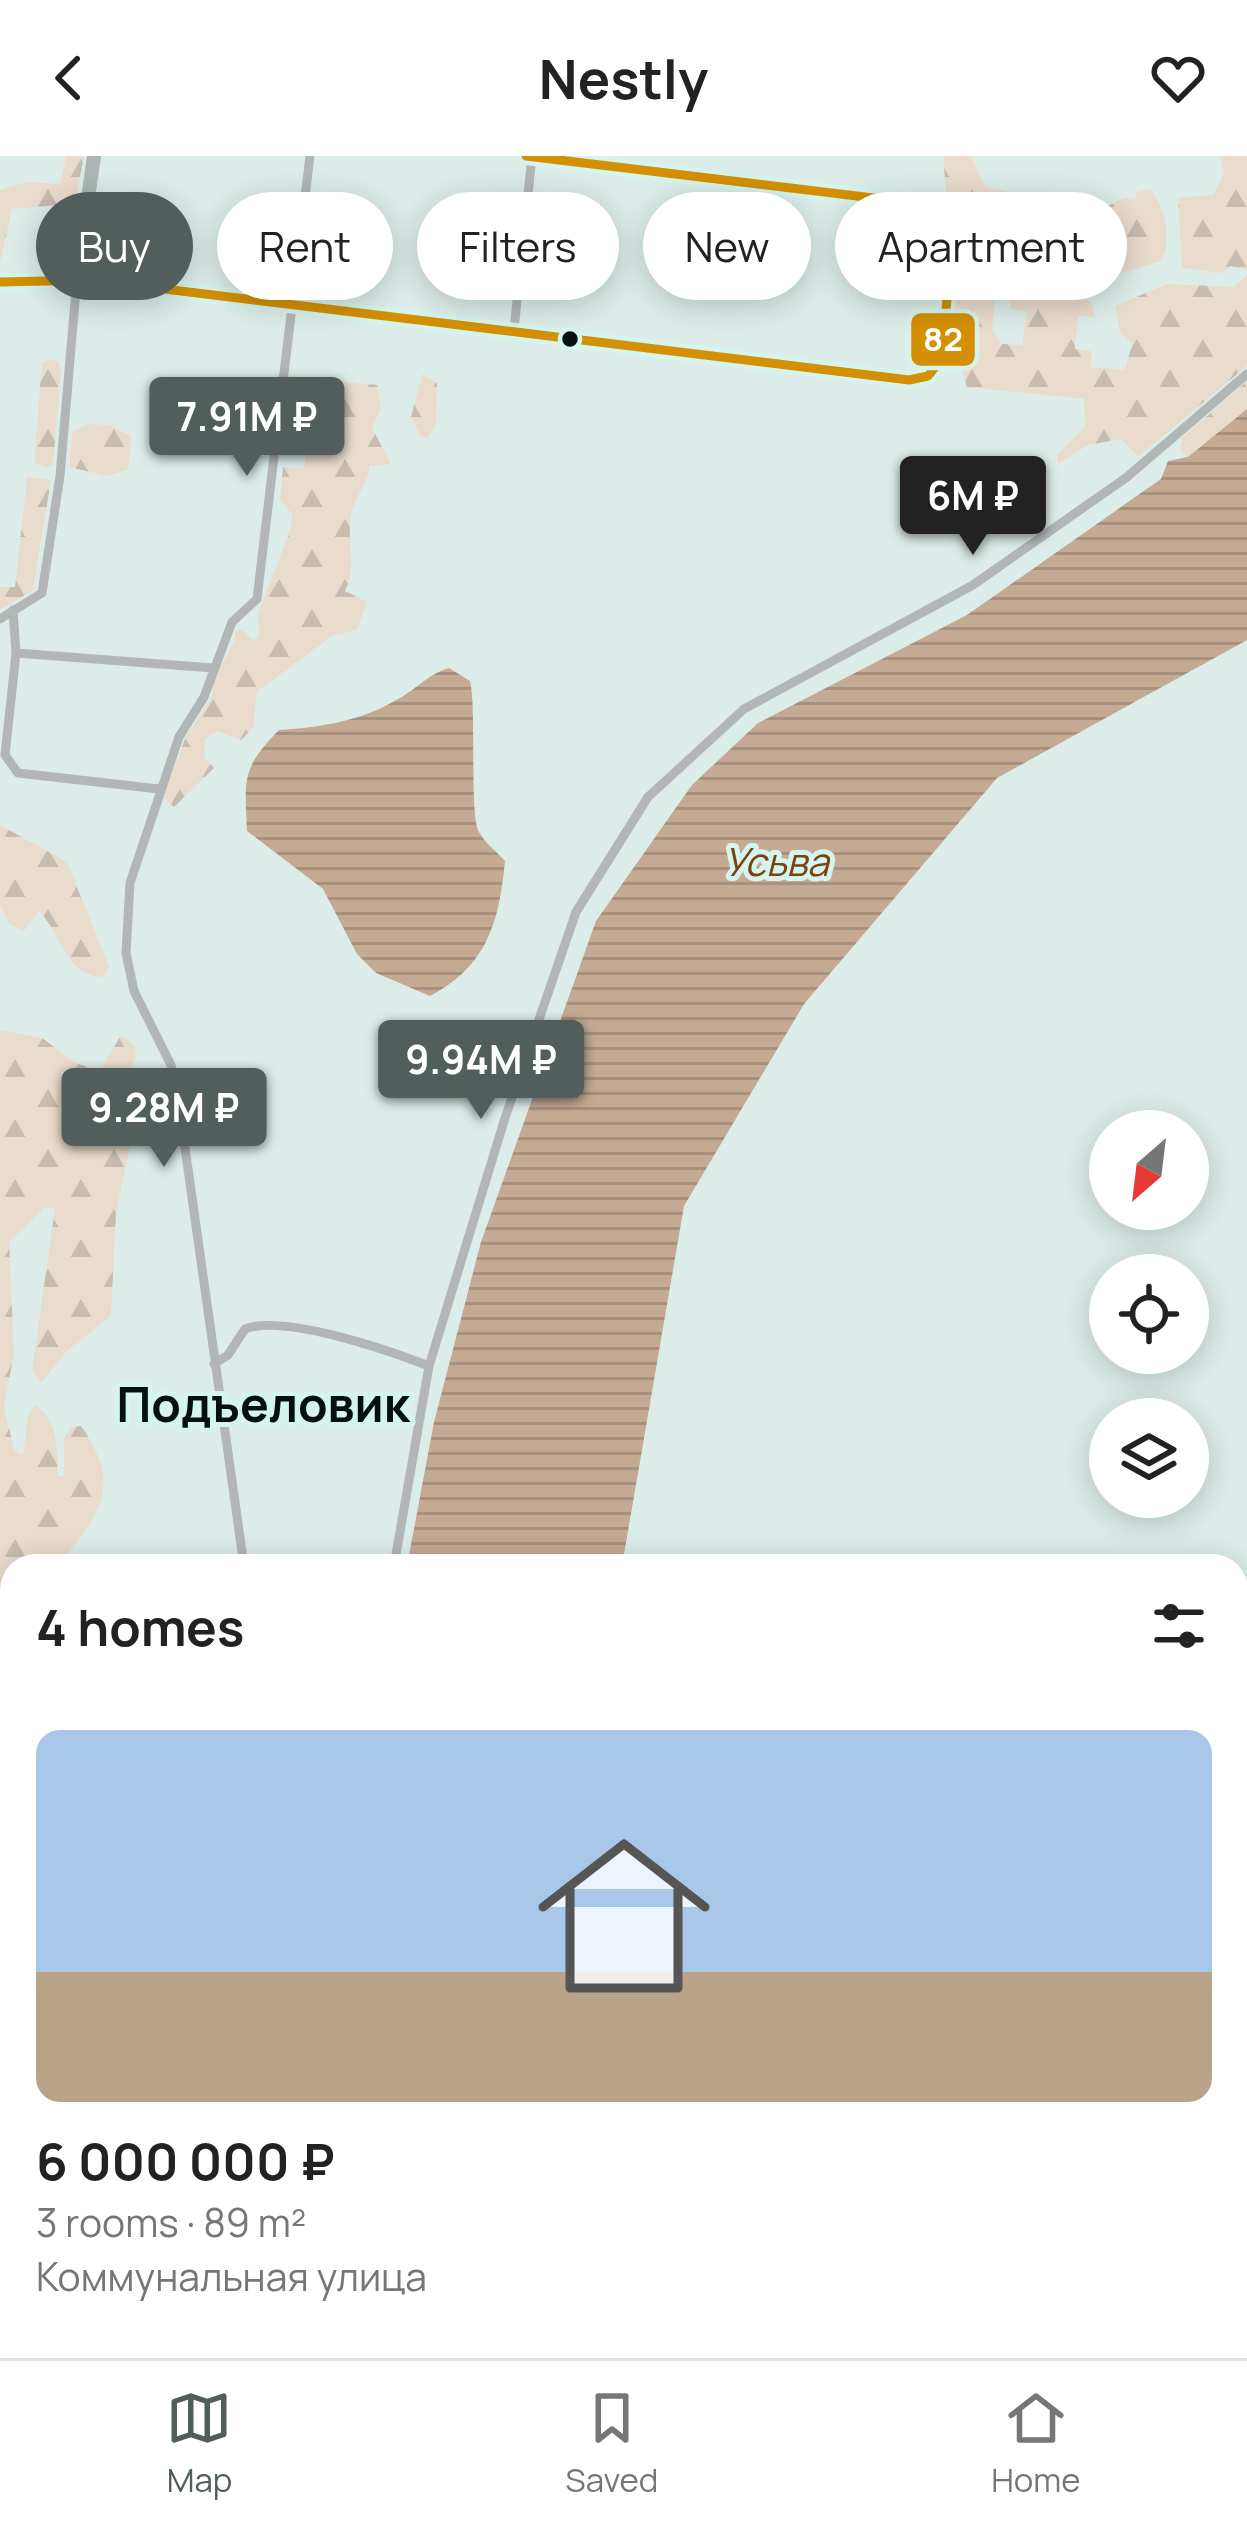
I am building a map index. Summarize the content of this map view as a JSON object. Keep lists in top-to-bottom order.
{
  "districts": ["Подъеловик"],
  "water": ["Усьва"],
  "lines": ["transit line 82"],
  "north": "bottom left",
  "page": {
    "header": "Nestly",
    "chip": [
      "Buy",
      "Rent",
      "Filters",
      "New",
      "Apartment"
    ],
    "price": [
      "7.91M ₽",
      "6M ₽",
      "9.94M ₽",
      "9.28M ₽"
    ],
    "heading": "4 homes",
    "list": [
      {
        "name": "6 000 000 ₽",
        "note": "3 rooms · 89 m² · Коммунальная улица"
      }
    ],
    "tabs": ["Map", "Saved", "Home"]
  }
}
